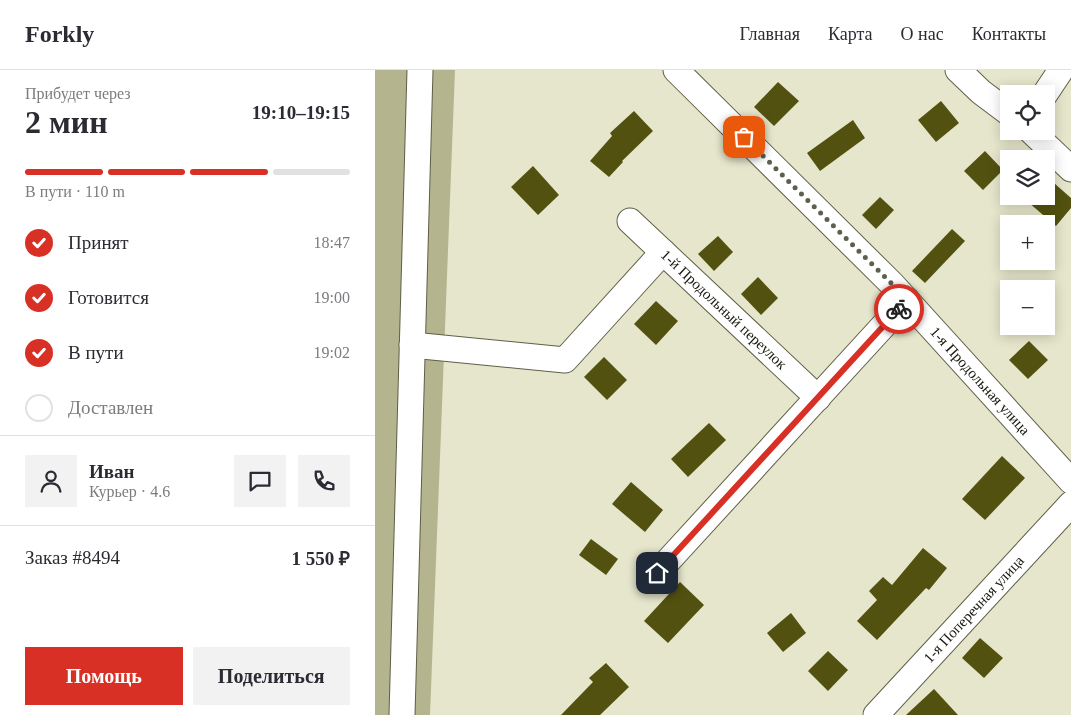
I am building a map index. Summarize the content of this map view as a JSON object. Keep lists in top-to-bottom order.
{
  "streets": {
    "street": ["1-й Продольный переулок", "1-я Продольная улица", "1-я Поперечная улица"]
  },
  "page": {
    "header": "Forkly",
    "nav": [
      "Главная",
      "Карта",
      "О нас",
      "Контакты"
    ],
    "heading": ["2 мин", "Прибудет через", "19:10–19:15"],
    "panel": [
      "Иван",
      "Курьер · 4.6",
      "Заказ #8494",
      "1 550 ₽"
    ],
    "map_buttons": ["+", "−"],
    "bar": "В пути · 110 m",
    "list": [
      ["Принят", "18:47"],
      ["Готовится", "19:00"],
      ["В пути", "19:02"],
      "Доставлен"
    ],
    "buttons": ["Помощь", "Поделиться"]
  }
}
